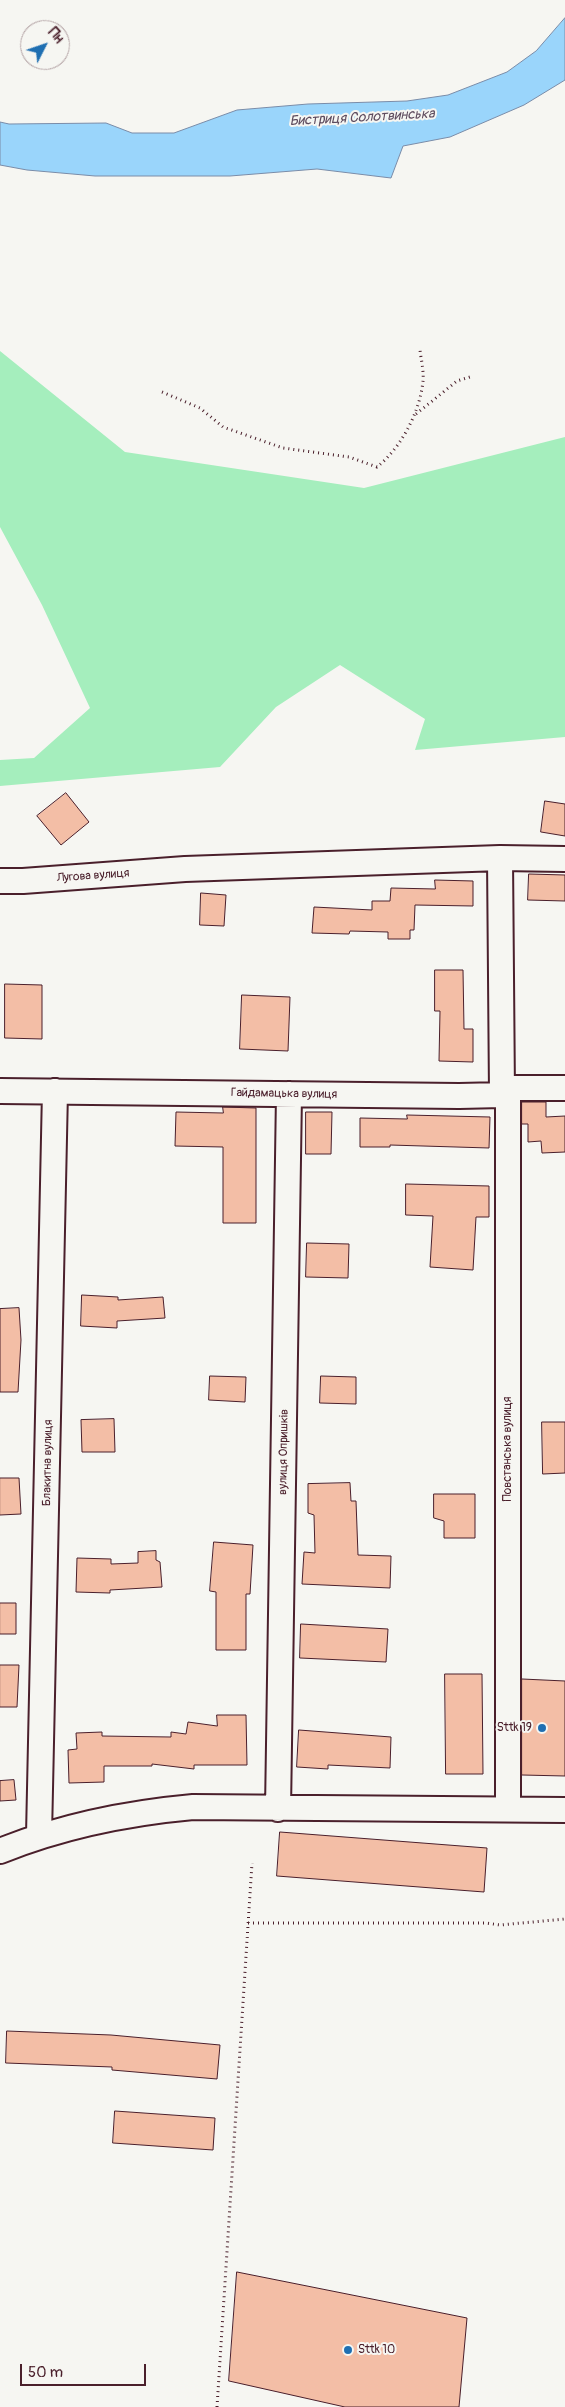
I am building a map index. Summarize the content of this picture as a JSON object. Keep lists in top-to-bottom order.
{
  "streets": {
    "street": [
      "Лугова вулиця",
      "Гайдамацька вулиця",
      "Повстанська вулиця",
      "вулиця Опришків",
      "Блакитна вулиця"
    ]
  },
  "crossings": [
    ["Лугова вулиця", "Повстанська вулиця"],
    ["Гайдамацька вулиця", "Повстанська вулиця"],
    ["Гайдамацька вулиця", "вулиця Опришків"],
    ["Гайдамацька вулиця", "Блакитна вулиця"]
  ],
  "water": ["Бистриця Солотвинська"],
  "places": ["Sttk 19", "Sttk 10"],
  "scale_bar": "50 m",
  "north": "top right"
}
